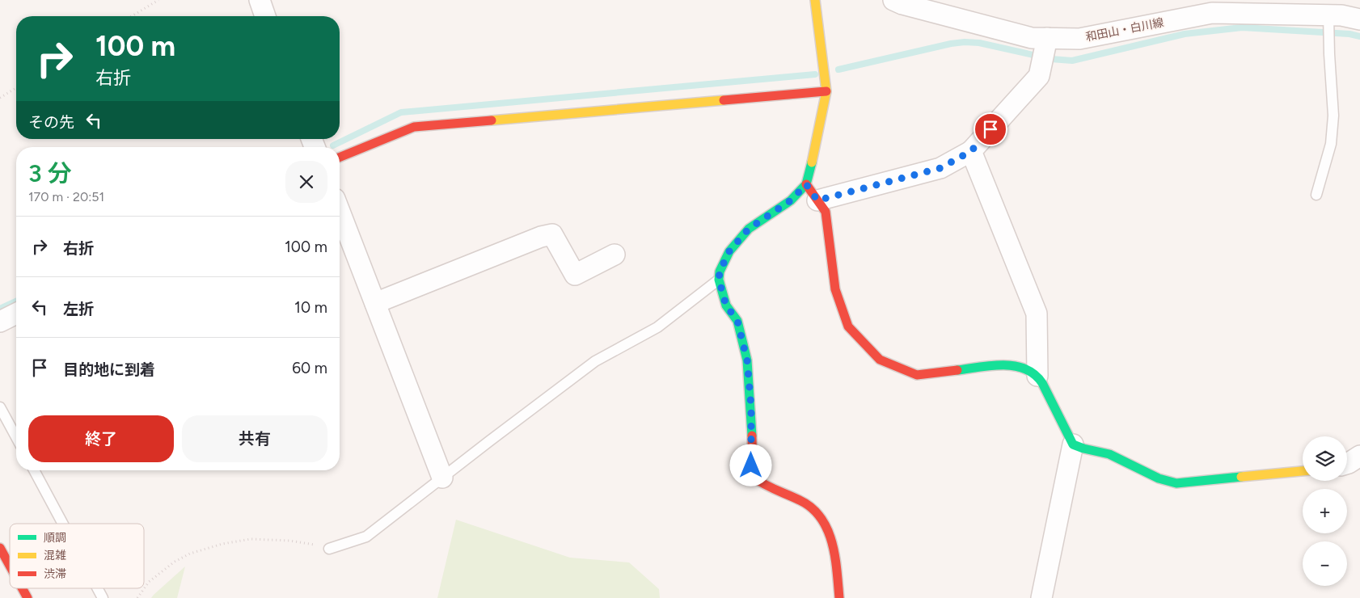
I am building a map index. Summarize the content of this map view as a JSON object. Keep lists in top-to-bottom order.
{
  "streets": {
    "street": ["和田山・白川線"]
  },
  "legend": ["順調", "混雑", "渋滞"],
  "page": {
    "turn": ["100 m", "右折"],
    "then": "その先",
    "heading": ["3 分", "170 m · 20:51"],
    "list": [
      {
        "name": "右折",
        "value": "100 m"
      },
      {
        "name": "左折",
        "value": "10 m"
      },
      {
        "name": "目的地に到着",
        "value": "60 m"
      }
    ],
    "buttons": ["終了", "共有"],
    "map_buttons": ["+", "−"]
  }
}
